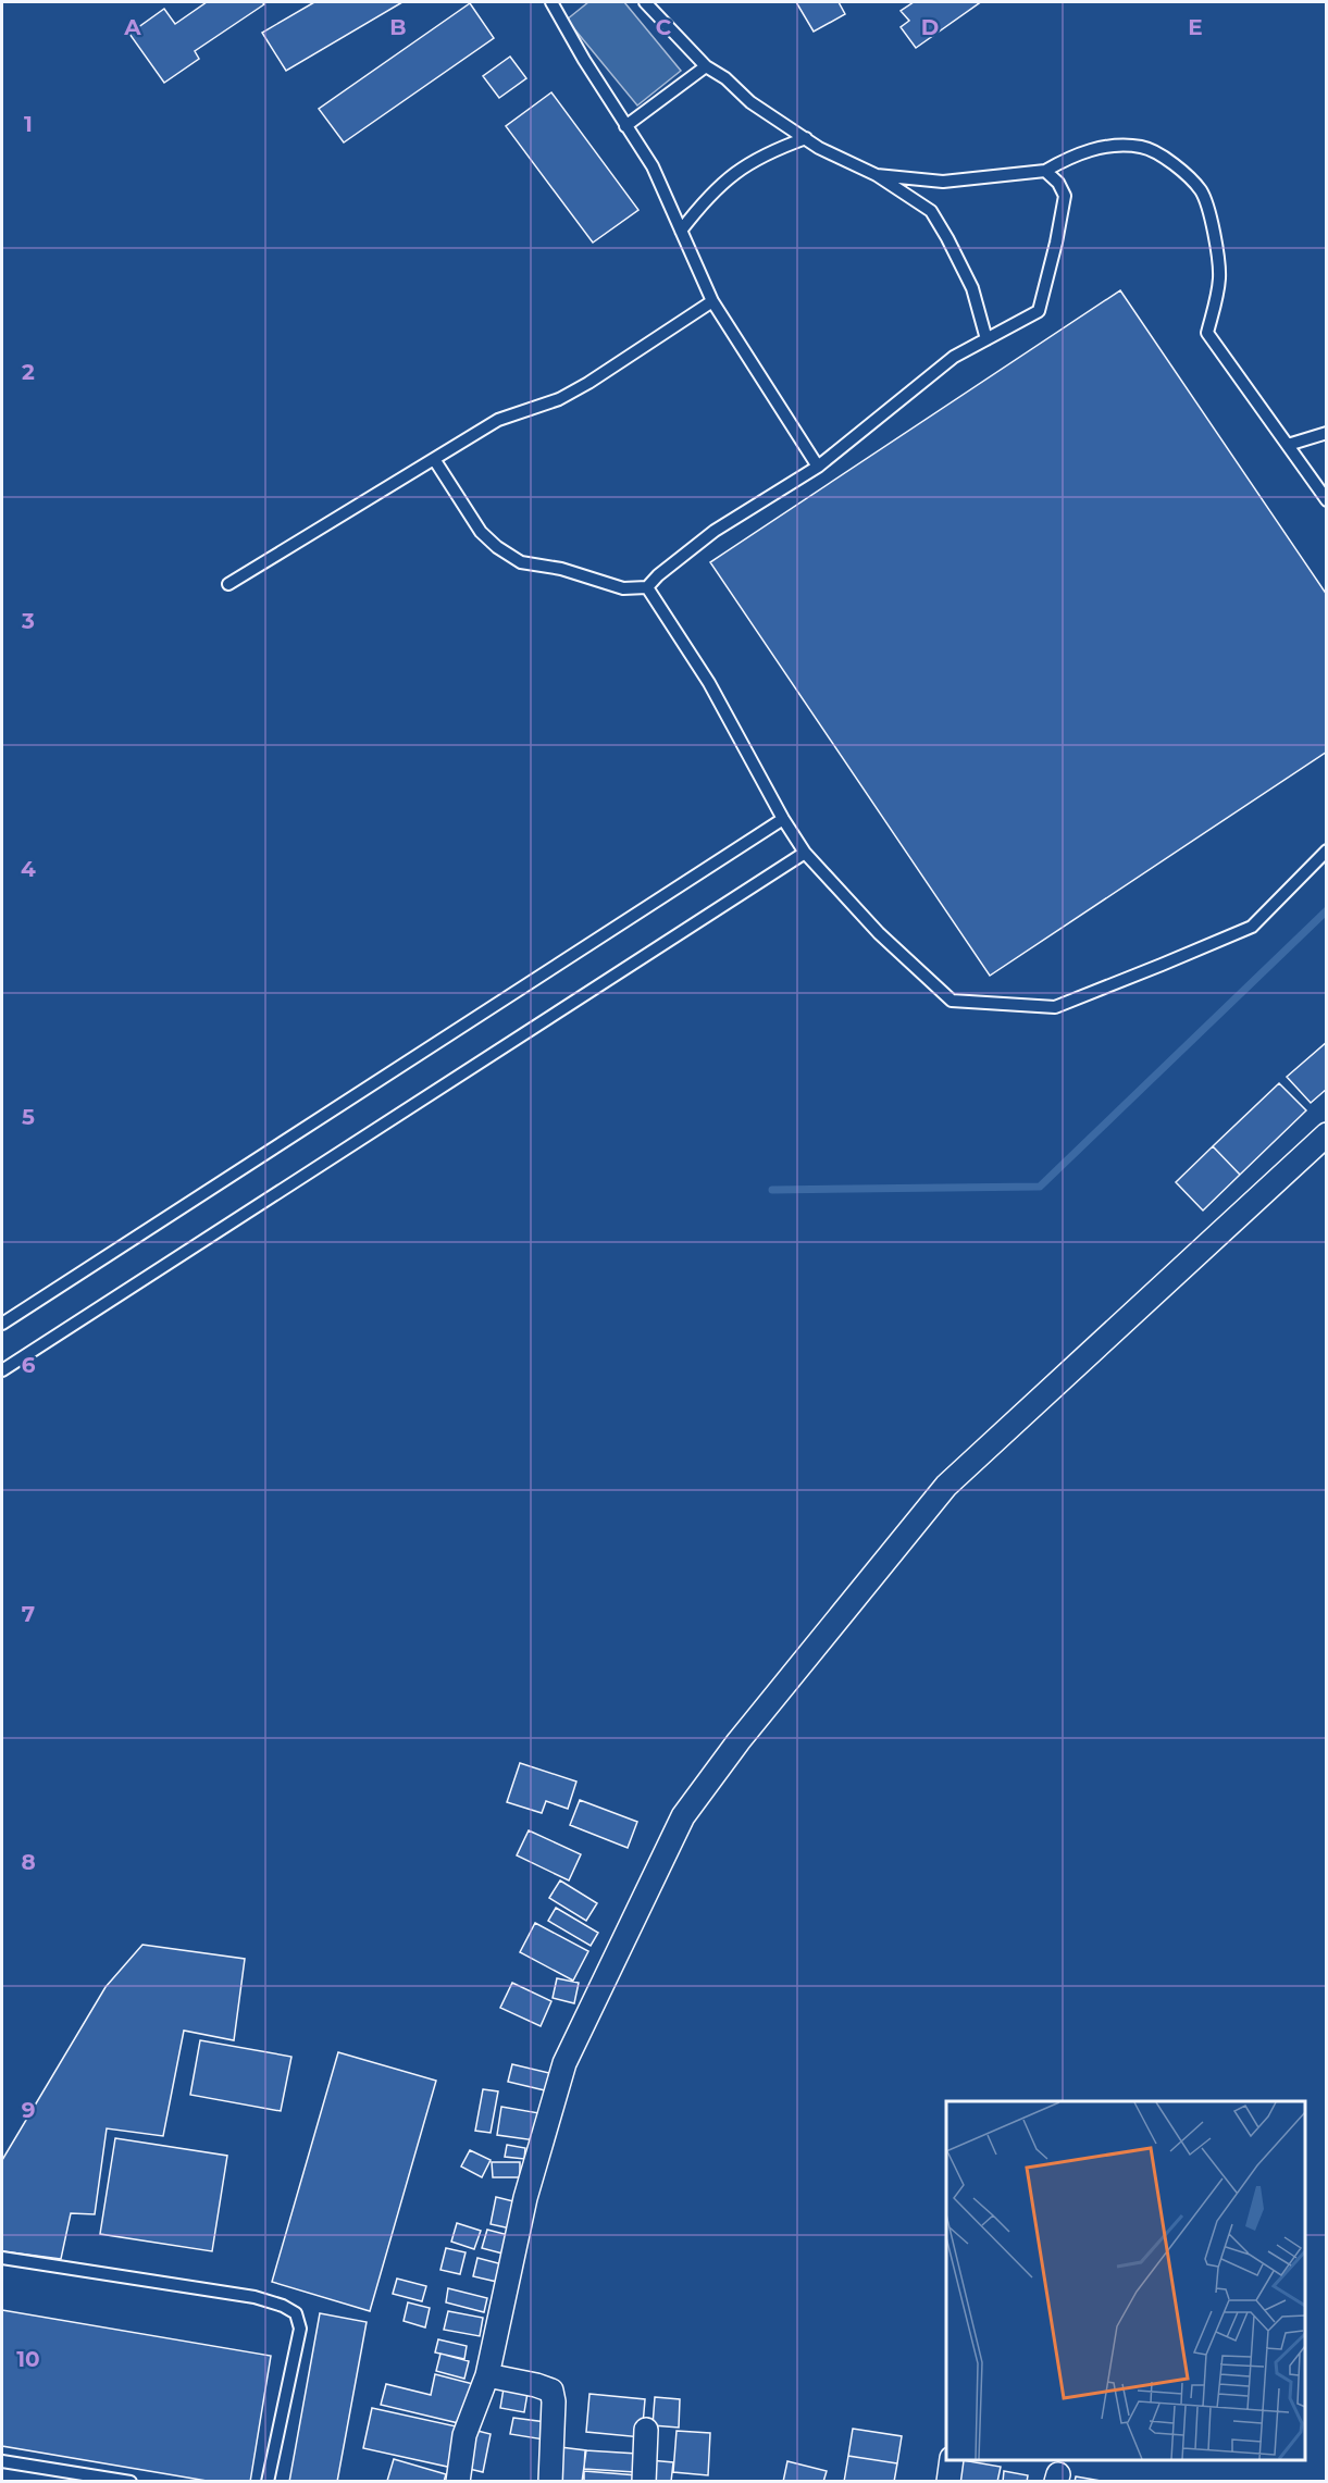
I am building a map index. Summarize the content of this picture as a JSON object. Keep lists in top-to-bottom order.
{
  "grid": {
    "columns": [
      "A",
      "B",
      "C",
      "D",
      "E"
    ],
    "rows": [
      "1",
      "2",
      "3",
      "4",
      "5",
      "6",
      "7",
      "8",
      "9",
      "10"
    ]
  }
}
